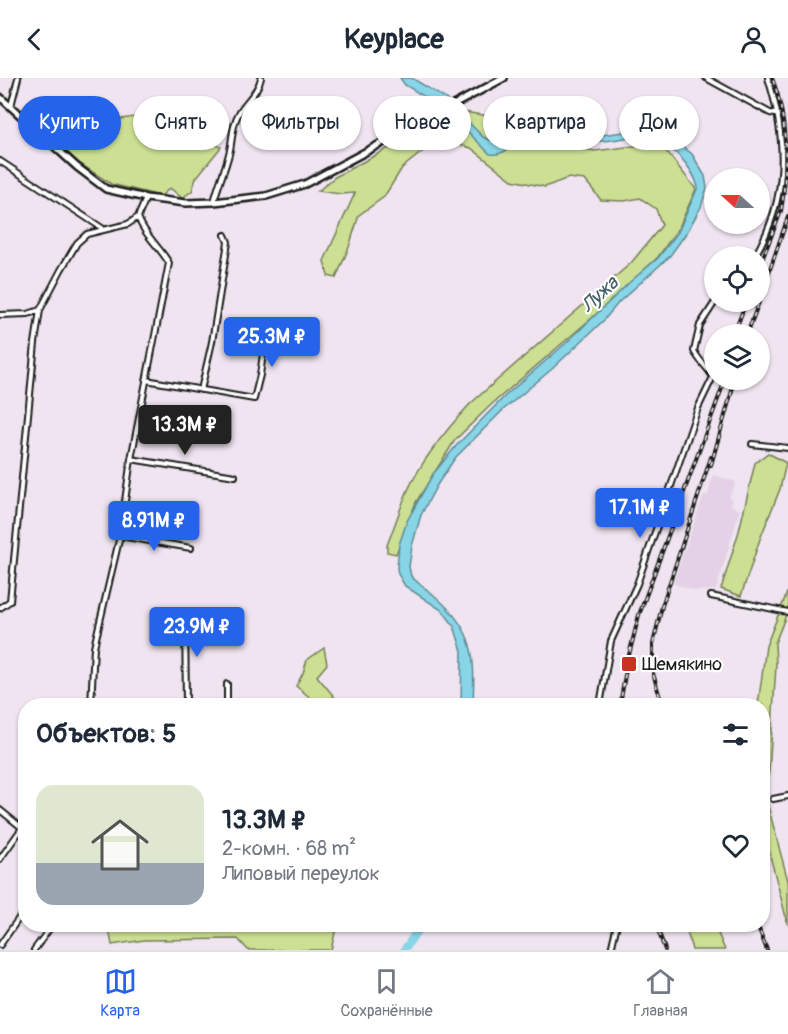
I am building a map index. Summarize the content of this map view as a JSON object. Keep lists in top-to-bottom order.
{
  "water": ["Лужа"],
  "places": {
    "transit": ["Шемякино"]
  },
  "north": "left",
  "page": {
    "header": "Keyplace",
    "chip": [
      "Купить",
      "Снять",
      "Фильтры",
      "Новое",
      "Квартира",
      "Дом"
    ],
    "price": [
      "25.3M ₽",
      "13.3M ₽",
      "17.1M ₽",
      "8.91M ₽",
      "23.9M ₽"
    ],
    "heading": "Объектов: 5",
    "list": [
      {
        "name": "13.3M ₽",
        "note": "2-комн. · 68 m² · Липовый переулок"
      }
    ],
    "tabs": ["Карта", "Сохранённые", "Главная"]
  }
}
